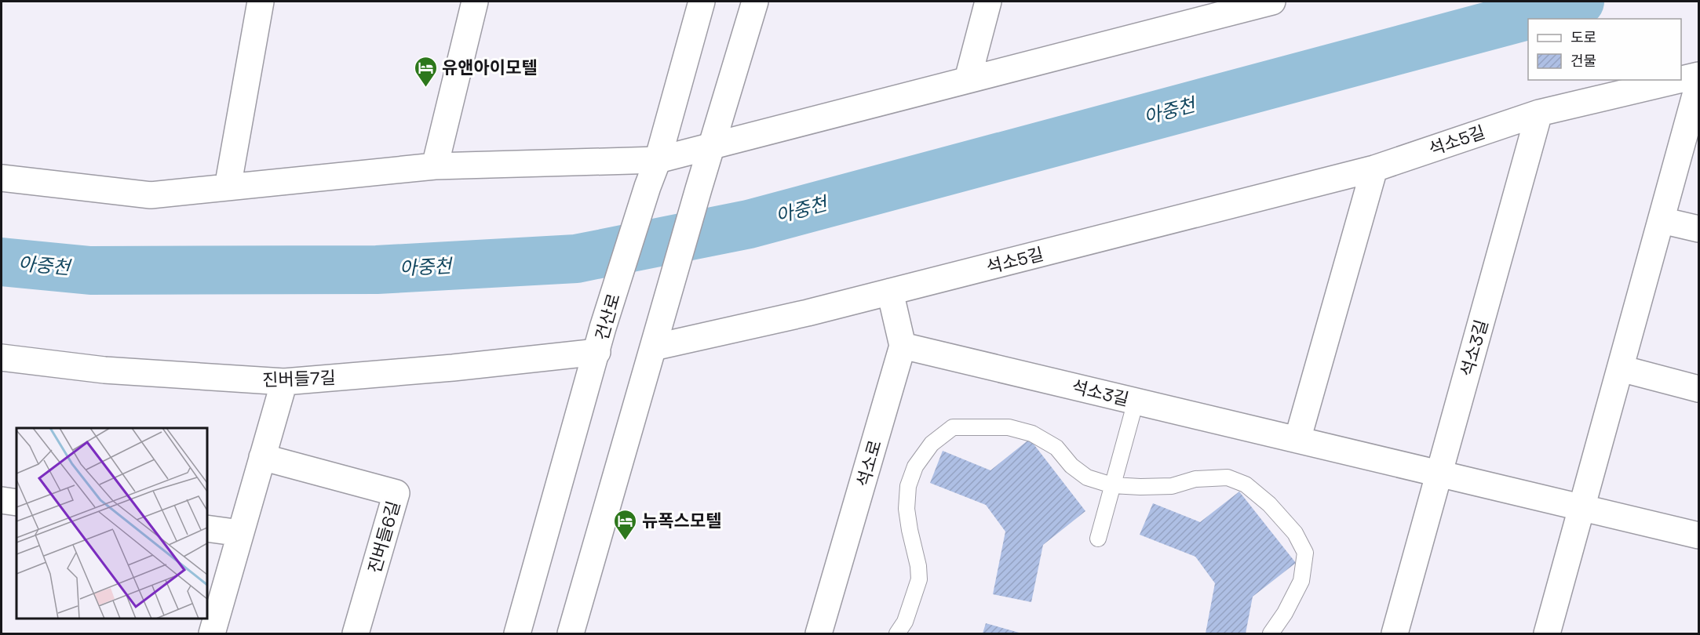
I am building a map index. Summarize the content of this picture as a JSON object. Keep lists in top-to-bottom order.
{
  "streets": {
    "street": [
      "석소5길",
      "건산로",
      "석소3길",
      "진버들7길",
      "석소로",
      "진버들6길"
    ]
  },
  "crossings": [
    ["석소5길", "석소3길"],
    ["석소5길", "석소로"],
    ["건산로", "진버들7길"],
    ["석소3길", "석소로"]
  ],
  "water": ["아중천"],
  "places": {
    "hotel": ["유앤아이모텔", "뉴폭스모텔"]
  },
  "legend": ["도로", "건물"]
}
